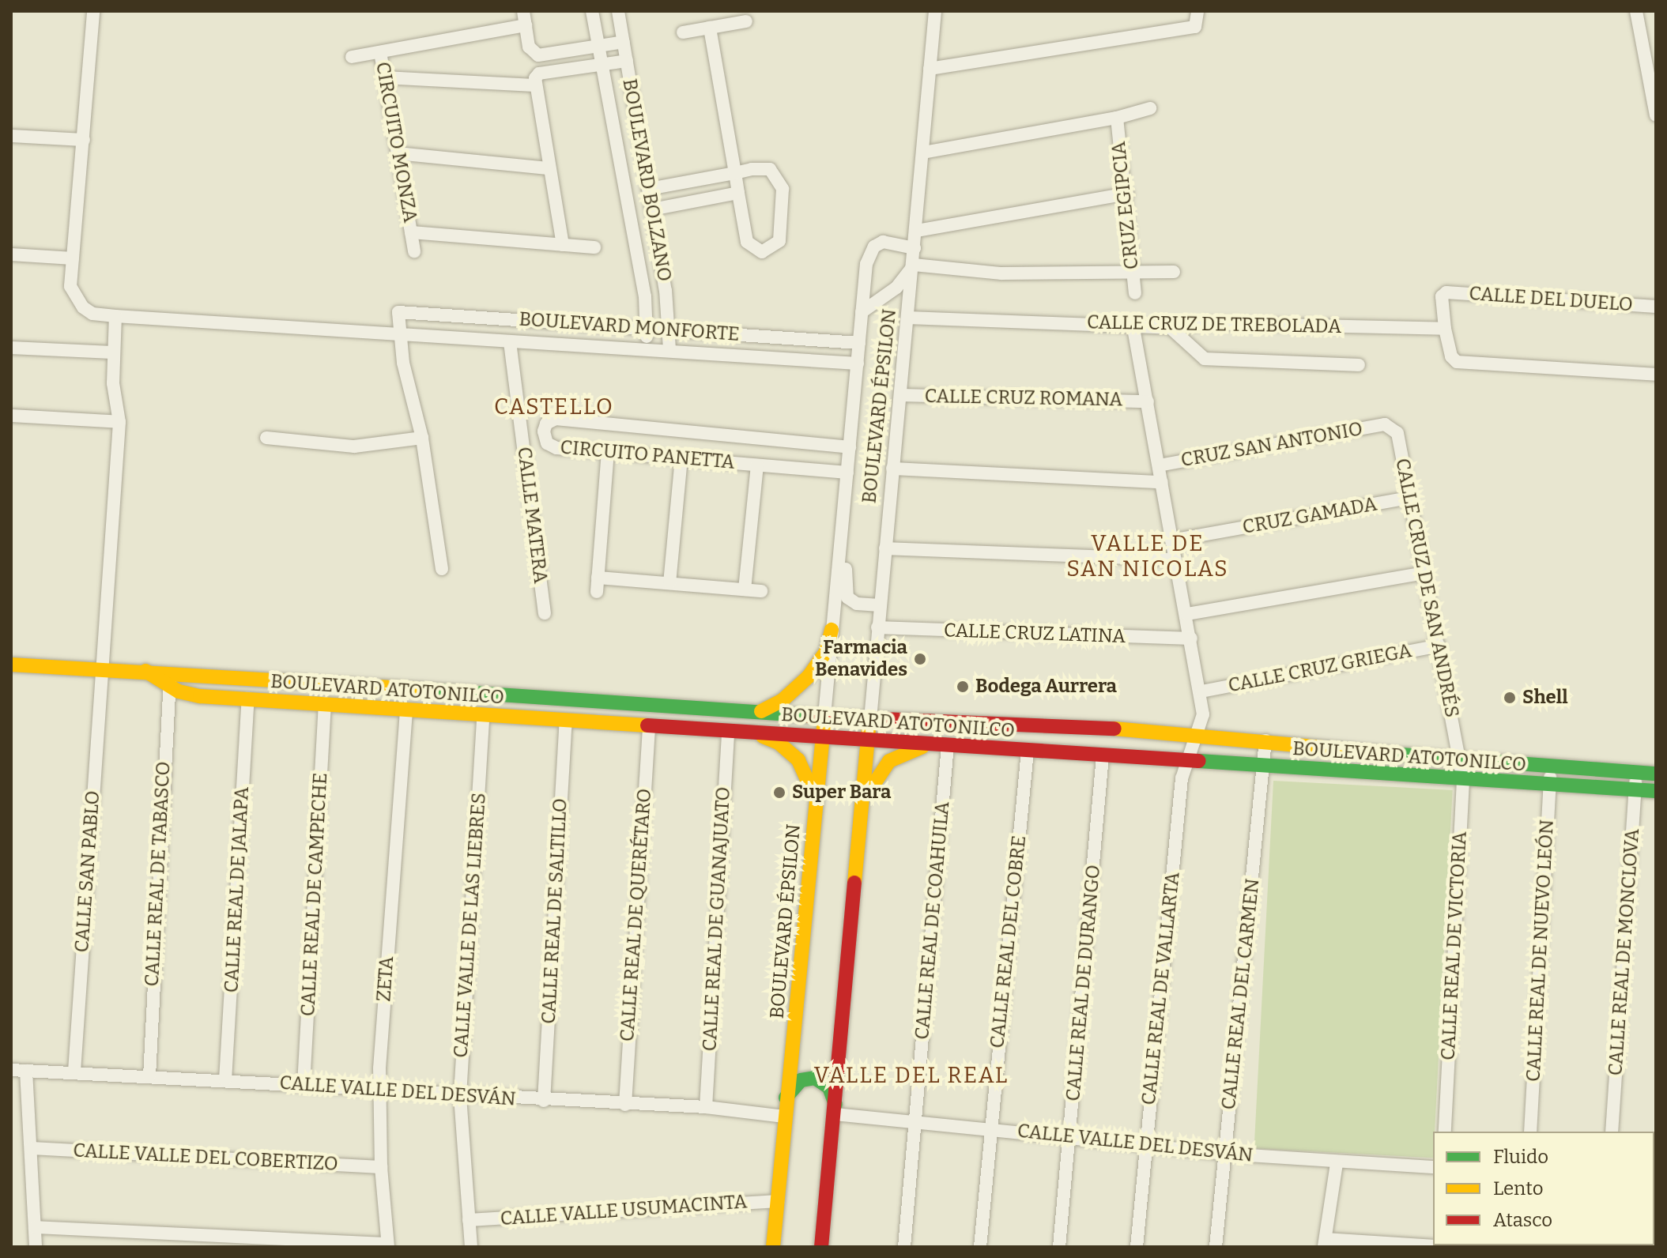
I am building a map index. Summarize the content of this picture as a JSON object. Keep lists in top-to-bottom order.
{
  "streets": {
    "street": [
      "CIRCUITO MONZA",
      "BOULEVARD BOLZANO",
      "CRUZ EGIPCIA",
      "CALLE DEL DUELO",
      "CALLE CRUZ DE TREBOLADA",
      "BOULEVARD MONFORTE",
      "CALLE CRUZ ROMANA",
      "BOULEVARD ÉPSILON",
      "CRUZ SAN ANTONIO",
      "CIRCUITO PANETTA",
      "CALLE MATERA",
      "CRUZ GAMADA",
      "CALLE CRUZ DE SAN ANDRÉS",
      "CALLE CRUZ LATINA",
      "CALLE CRUZ GRIEGA",
      "BOULEVARD ATOTONILCO",
      "CALLE SAN PABLO",
      "CALLE REAL DE TABASCO",
      "CALLE REAL DE JALAPA",
      "CALLE REAL DE CAMPECHE",
      "CALLE REAL DE SALTILLO",
      "CALLE REAL DE QUERÉTARO",
      "CALLE REAL DE GUANAJUATO",
      "CALLE REAL DE COAHUILA",
      "CALLE VALLE DE LAS LIEBRES",
      "CALLE REAL DEL COBRE",
      "CALLE REAL DE VICTORIA",
      "CALLE REAL DE NUEVO LEÓN",
      "CALLE REAL DE MONCLOVA",
      "ZETA",
      "CALLE REAL DE DURANGO",
      "CALLE REAL DE VALLARTA",
      "CALLE REAL DEL CARMEN",
      "CALLE VALLE DEL DESVÁN",
      "CALLE VALLE DEL COBERTIZO",
      "CALLE VALLE USUMACINTA"
    ]
  },
  "crossings": [
    ["BOULEVARD BOLZANO", "BOULEVARD MONFORTE"],
    ["CALLE DEL DUELO", "CALLE CRUZ DE TREBOLADA"],
    ["CALLE CRUZ DE TREBOLADA", "BOULEVARD ÉPSILON"],
    ["BOULEVARD MONFORTE", "BOULEVARD ÉPSILON"],
    ["BOULEVARD MONFORTE", "CALLE MATERA"],
    ["BOULEVARD MONFORTE", "CALLE SAN PABLO"],
    ["CALLE CRUZ ROMANA", "BOULEVARD ÉPSILON"],
    ["BOULEVARD ÉPSILON", "CIRCUITO PANETTA"],
    ["BOULEVARD ÉPSILON", "CALLE CRUZ LATINA"],
    ["BOULEVARD ÉPSILON", "BOULEVARD ATOTONILCO"],
    ["BOULEVARD ÉPSILON", "CALLE VALLE DEL DESVÁN"],
    ["BOULEVARD ÉPSILON", "CALLE VALLE USUMACINTA"],
    ["CRUZ SAN ANTONIO", "CALLE CRUZ DE SAN ANDRÉS"],
    ["CRUZ GAMADA", "CALLE CRUZ DE SAN ANDRÉS"],
    ["CALLE CRUZ DE SAN ANDRÉS", "CALLE CRUZ GRIEGA"],
    ["CALLE CRUZ DE SAN ANDRÉS", "BOULEVARD ATOTONILCO"],
    ["CALLE CRUZ DE SAN ANDRÉS", "CALLE REAL DE VICTORIA"],
    ["BOULEVARD ATOTONILCO", "CALLE SAN PABLO"],
    ["BOULEVARD ATOTONILCO", "CALLE REAL DE TABASCO"],
    ["BOULEVARD ATOTONILCO", "CALLE REAL DE JALAPA"],
    ["BOULEVARD ATOTONILCO", "CALLE REAL DE CAMPECHE"],
    ["BOULEVARD ATOTONILCO", "CALLE REAL DE SALTILLO"],
    ["BOULEVARD ATOTONILCO", "CALLE REAL DE QUERÉTARO"],
    ["BOULEVARD ATOTONILCO", "CALLE REAL DE GUANAJUATO"],
    ["BOULEVARD ATOTONILCO", "CALLE REAL DE COAHUILA"],
    ["BOULEVARD ATOTONILCO", "CALLE VALLE DE LAS LIEBRES"],
    ["BOULEVARD ATOTONILCO", "CALLE REAL DEL COBRE"],
    ["BOULEVARD ATOTONILCO", "CALLE REAL DE VICTORIA"],
    ["BOULEVARD ATOTONILCO", "CALLE REAL DE NUEVO LEÓN"],
    ["BOULEVARD ATOTONILCO", "CALLE REAL DE MONCLOVA"],
    ["BOULEVARD ATOTONILCO", "ZETA"],
    ["BOULEVARD ATOTONILCO", "CALLE REAL DE DURANGO"],
    ["BOULEVARD ATOTONILCO", "CALLE REAL DE VALLARTA"],
    ["BOULEVARD ATOTONILCO", "CALLE REAL DEL CARMEN"],
    ["CALLE SAN PABLO", "CALLE VALLE DEL DESVÁN"],
    ["CALLE REAL DE TABASCO", "CALLE VALLE DEL DESVÁN"],
    ["CALLE REAL DE JALAPA", "CALLE VALLE DEL DESVÁN"],
    ["CALLE REAL DE CAMPECHE", "CALLE VALLE DEL DESVÁN"],
    ["CALLE REAL DE SALTILLO", "CALLE VALLE DEL DESVÁN"],
    ["CALLE REAL DE QUERÉTARO", "CALLE VALLE DEL DESVÁN"],
    ["CALLE REAL DE GUANAJUATO", "CALLE VALLE DEL DESVÁN"],
    ["CALLE REAL DE COAHUILA", "CALLE VALLE DEL DESVÁN"],
    ["CALLE VALLE DE LAS LIEBRES", "CALLE VALLE DEL DESVÁN"],
    ["CALLE VALLE DE LAS LIEBRES", "CALLE VALLE USUMACINTA"],
    ["CALLE REAL DEL COBRE", "CALLE VALLE DEL DESVÁN"],
    ["ZETA", "CALLE VALLE DEL DESVÁN"],
    ["ZETA", "CALLE VALLE DEL COBERTIZO"],
    ["CALLE REAL DE DURANGO", "CALLE VALLE DEL DESVÁN"],
    ["CALLE REAL DE VALLARTA", "CALLE VALLE DEL DESVÁN"],
    ["CALLE REAL DEL CARMEN", "CALLE VALLE DEL DESVÁN"]
  ],
  "districts": ["CASTELLO", "VALLE DE SAN NICOLAS", "VALLE DEL REAL"],
  "places": [
    "Farmacia Benavides",
    "Bodega Aurrera",
    "Shell",
    "Super Bara"
  ],
  "legend": ["Fluido", "Lento", "Atasco"]
}
